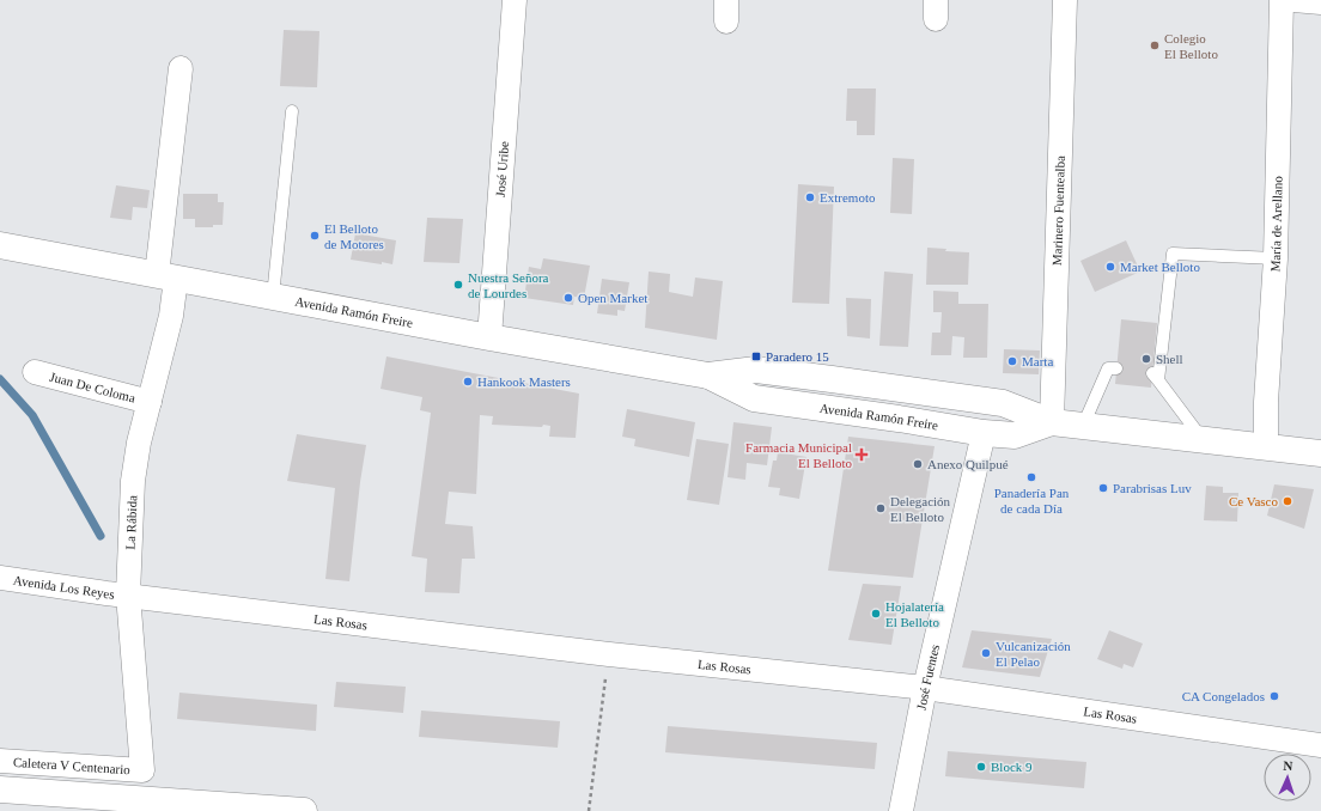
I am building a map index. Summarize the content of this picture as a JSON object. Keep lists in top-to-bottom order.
{
  "streets": {
    "main road": ["Avenida Ramón Freire"],
    "street": [
      "José Uribe",
      "Marinero Fuentealba",
      "María de Arellano",
      "Juan De Coloma",
      "La Rábida",
      "Avenida Los Reyes",
      "Las Rosas",
      "José Fuentes",
      "Caletera V Centenario"
    ]
  },
  "crossings": [
    ["José Uribe", "Avenida Ramón Freire"],
    ["Marinero Fuentealba", "Avenida Ramón Freire"],
    ["María de Arellano", "Avenida Ramón Freire"],
    ["Avenida Ramón Freire", "La Rábida"],
    ["Avenida Ramón Freire", "José Fuentes"],
    ["Juan De Coloma", "La Rábida"],
    ["La Rábida", "Avenida Los Reyes"],
    ["La Rábida", "Las Rosas"],
    ["La Rábida", "Caletera V Centenario"],
    ["Avenida Los Reyes", "Las Rosas"],
    ["Las Rosas", "José Fuentes"]
  ],
  "places": {
    "other": [
      "Colegio El Belloto",
      "Extremoto",
      "El Belloto de Motores",
      "Market Belloto",
      "Nuestra Señora de Lourdes",
      "Open Market",
      "Shell",
      "Marta",
      "Hankook Masters",
      "Anexo Quilpué",
      "Panadería Pan de cada Día",
      "Parabrisas Luv",
      "Ce Vasco",
      "Delegación El Belloto",
      "Hojalatería El Belloto",
      "Vulcanización El Pelao",
      "CA Congelados",
      "Block 9"
    ],
    "transit": ["Paradero 15"],
    "health": ["Farmacia Municipal El Belloto"]
  },
  "north": "top"
}
